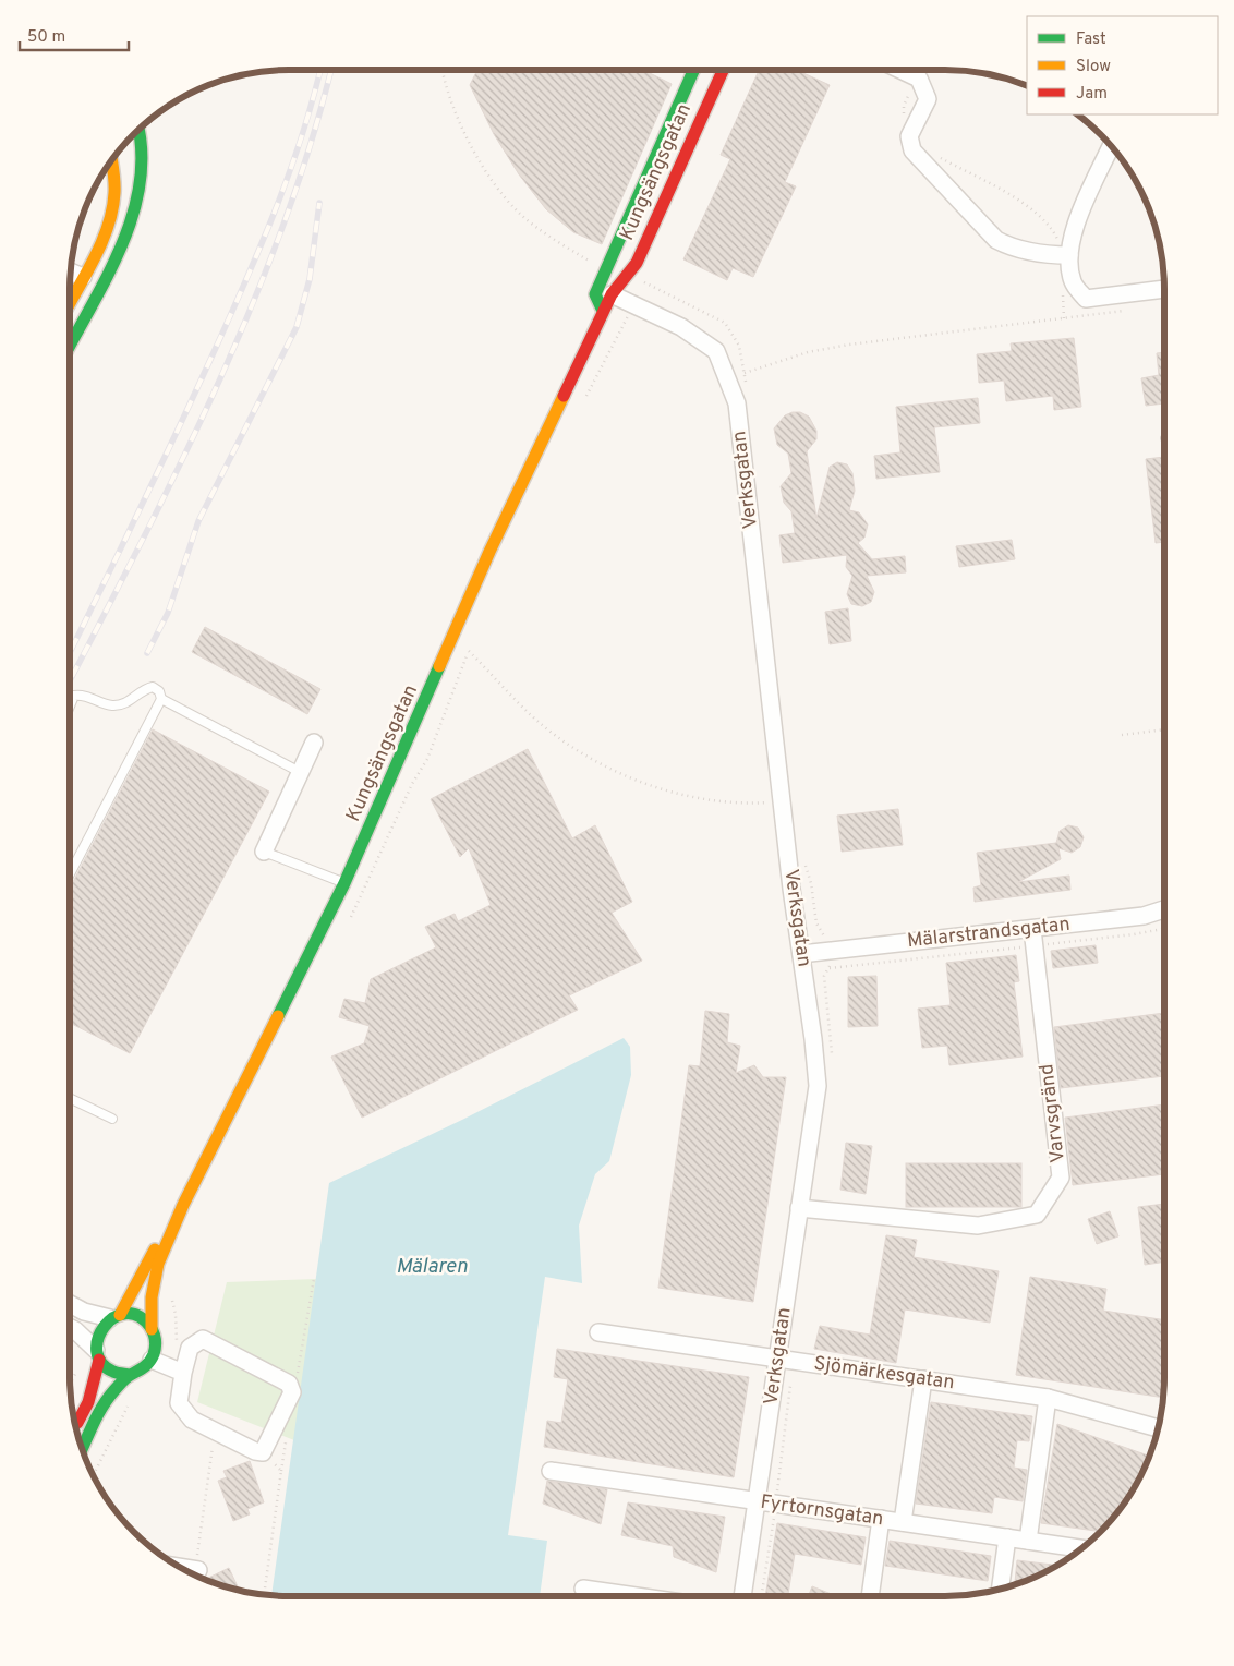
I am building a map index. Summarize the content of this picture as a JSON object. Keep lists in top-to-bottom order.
{
  "streets": {
    "main road": ["Kungsängsgatan"],
    "street": [
      "Verksgatan",
      "Mälarstrandsgatan",
      "Varvsgränd",
      "Sjömärkesgatan",
      "Fyrtornsgatan"
    ]
  },
  "crossings": [
    ["Kungsängsgatan", "Verksgatan"],
    ["Verksgatan", "Mälarstrandsgatan"],
    ["Verksgatan", "Varvsgränd"],
    ["Verksgatan", "Sjömärkesgatan"],
    ["Verksgatan", "Fyrtornsgatan"],
    ["Mälarstrandsgatan", "Varvsgränd"]
  ],
  "water": ["Mälaren"],
  "legend": ["Fast", "Slow", "Jam"],
  "scale_bar": "50 m"
}
